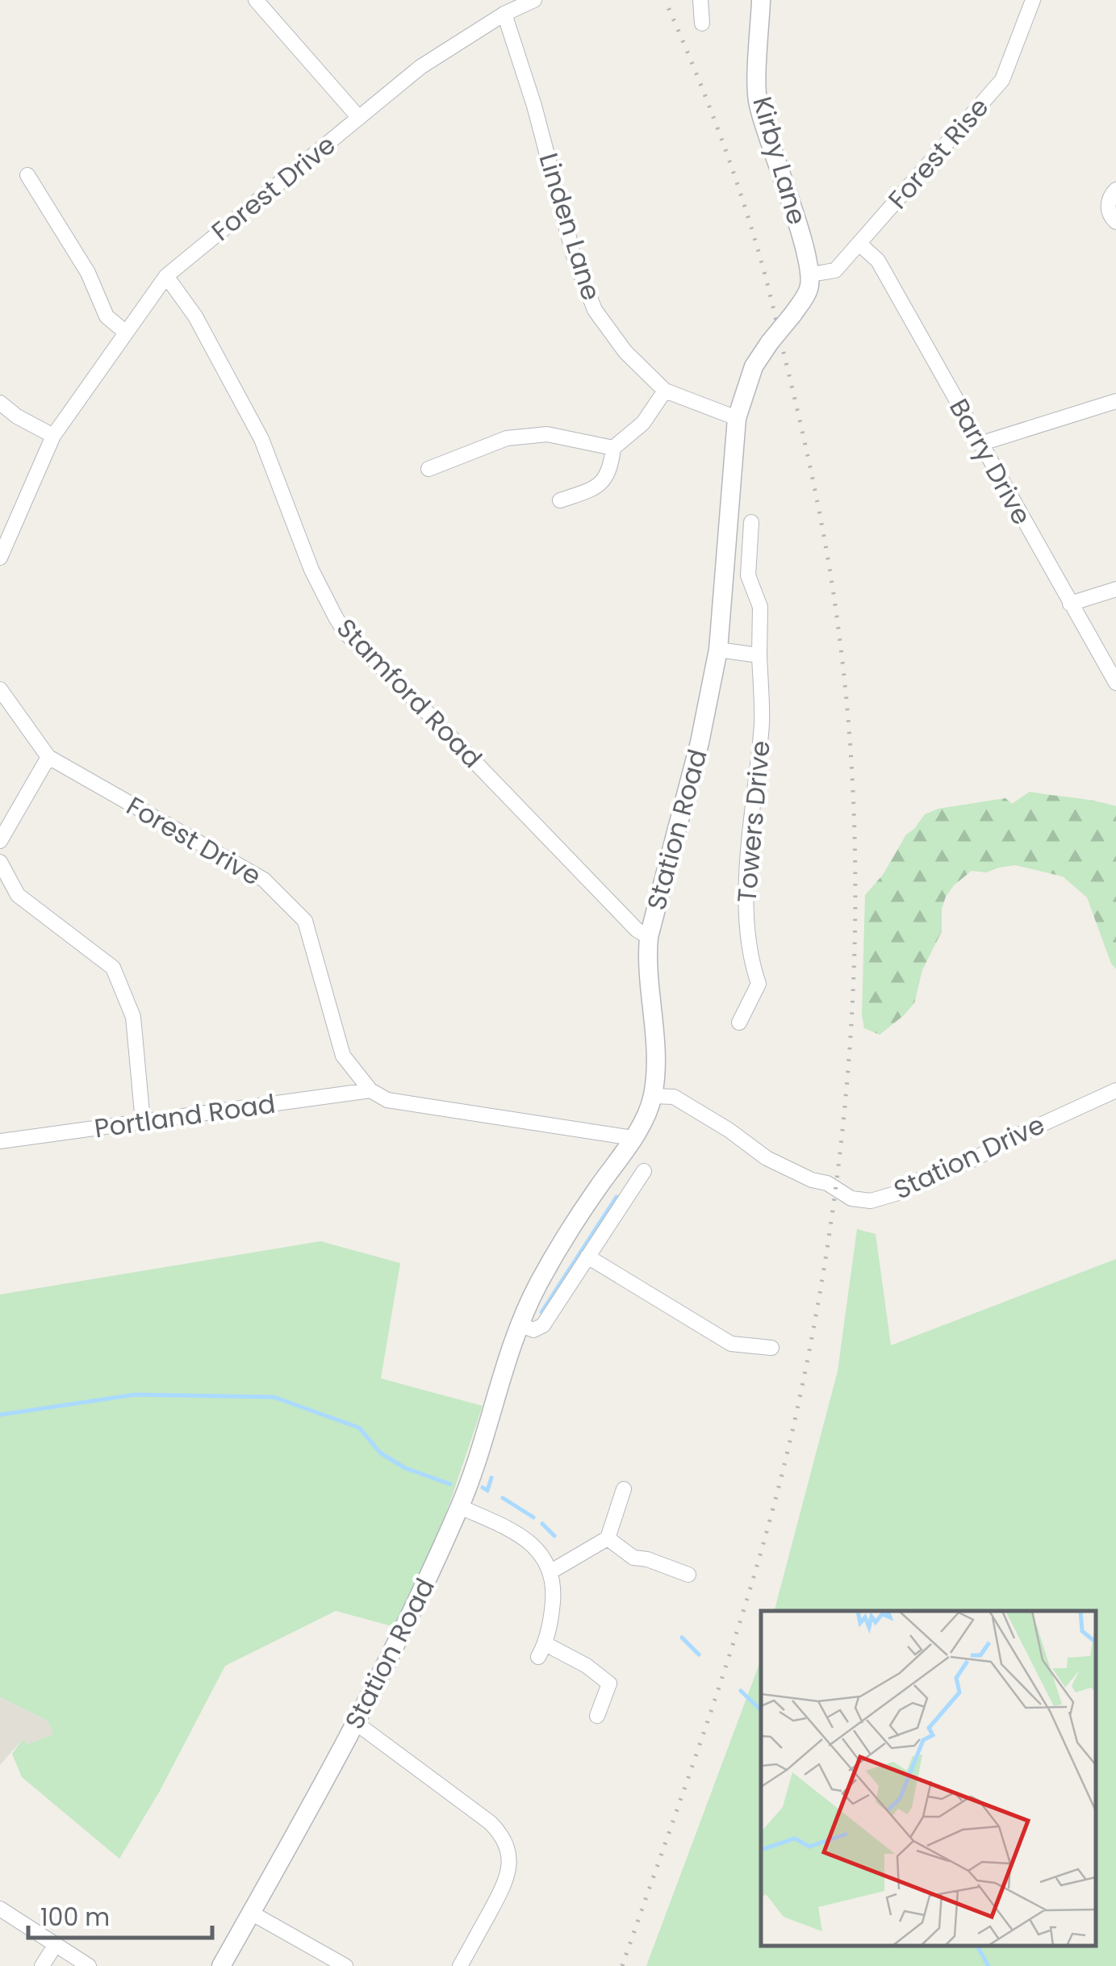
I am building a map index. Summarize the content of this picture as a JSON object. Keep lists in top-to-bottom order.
{
  "streets": {
    "street": [
      "Forest Rise",
      "Kirby Lane",
      "Forest Drive",
      "Linden Lane",
      "Barry Drive",
      "Stamford Road",
      "Towers Drive",
      "Station Road",
      "Portland Road",
      "Station Drive"
    ]
  },
  "crossings": [
    ["Forest Rise", "Kirby Lane"],
    ["Forest Rise", "Barry Drive"],
    ["Forest Rise", "Station Road"],
    ["Kirby Lane", "Station Road"],
    ["Forest Drive", "Linden Lane"],
    ["Forest Drive", "Stamford Road"],
    ["Forest Drive", "Portland Road"],
    ["Linden Lane", "Station Road"],
    ["Stamford Road", "Station Road"],
    ["Station Road", "Station Drive"]
  ],
  "scale_bar": "100 m"
}
